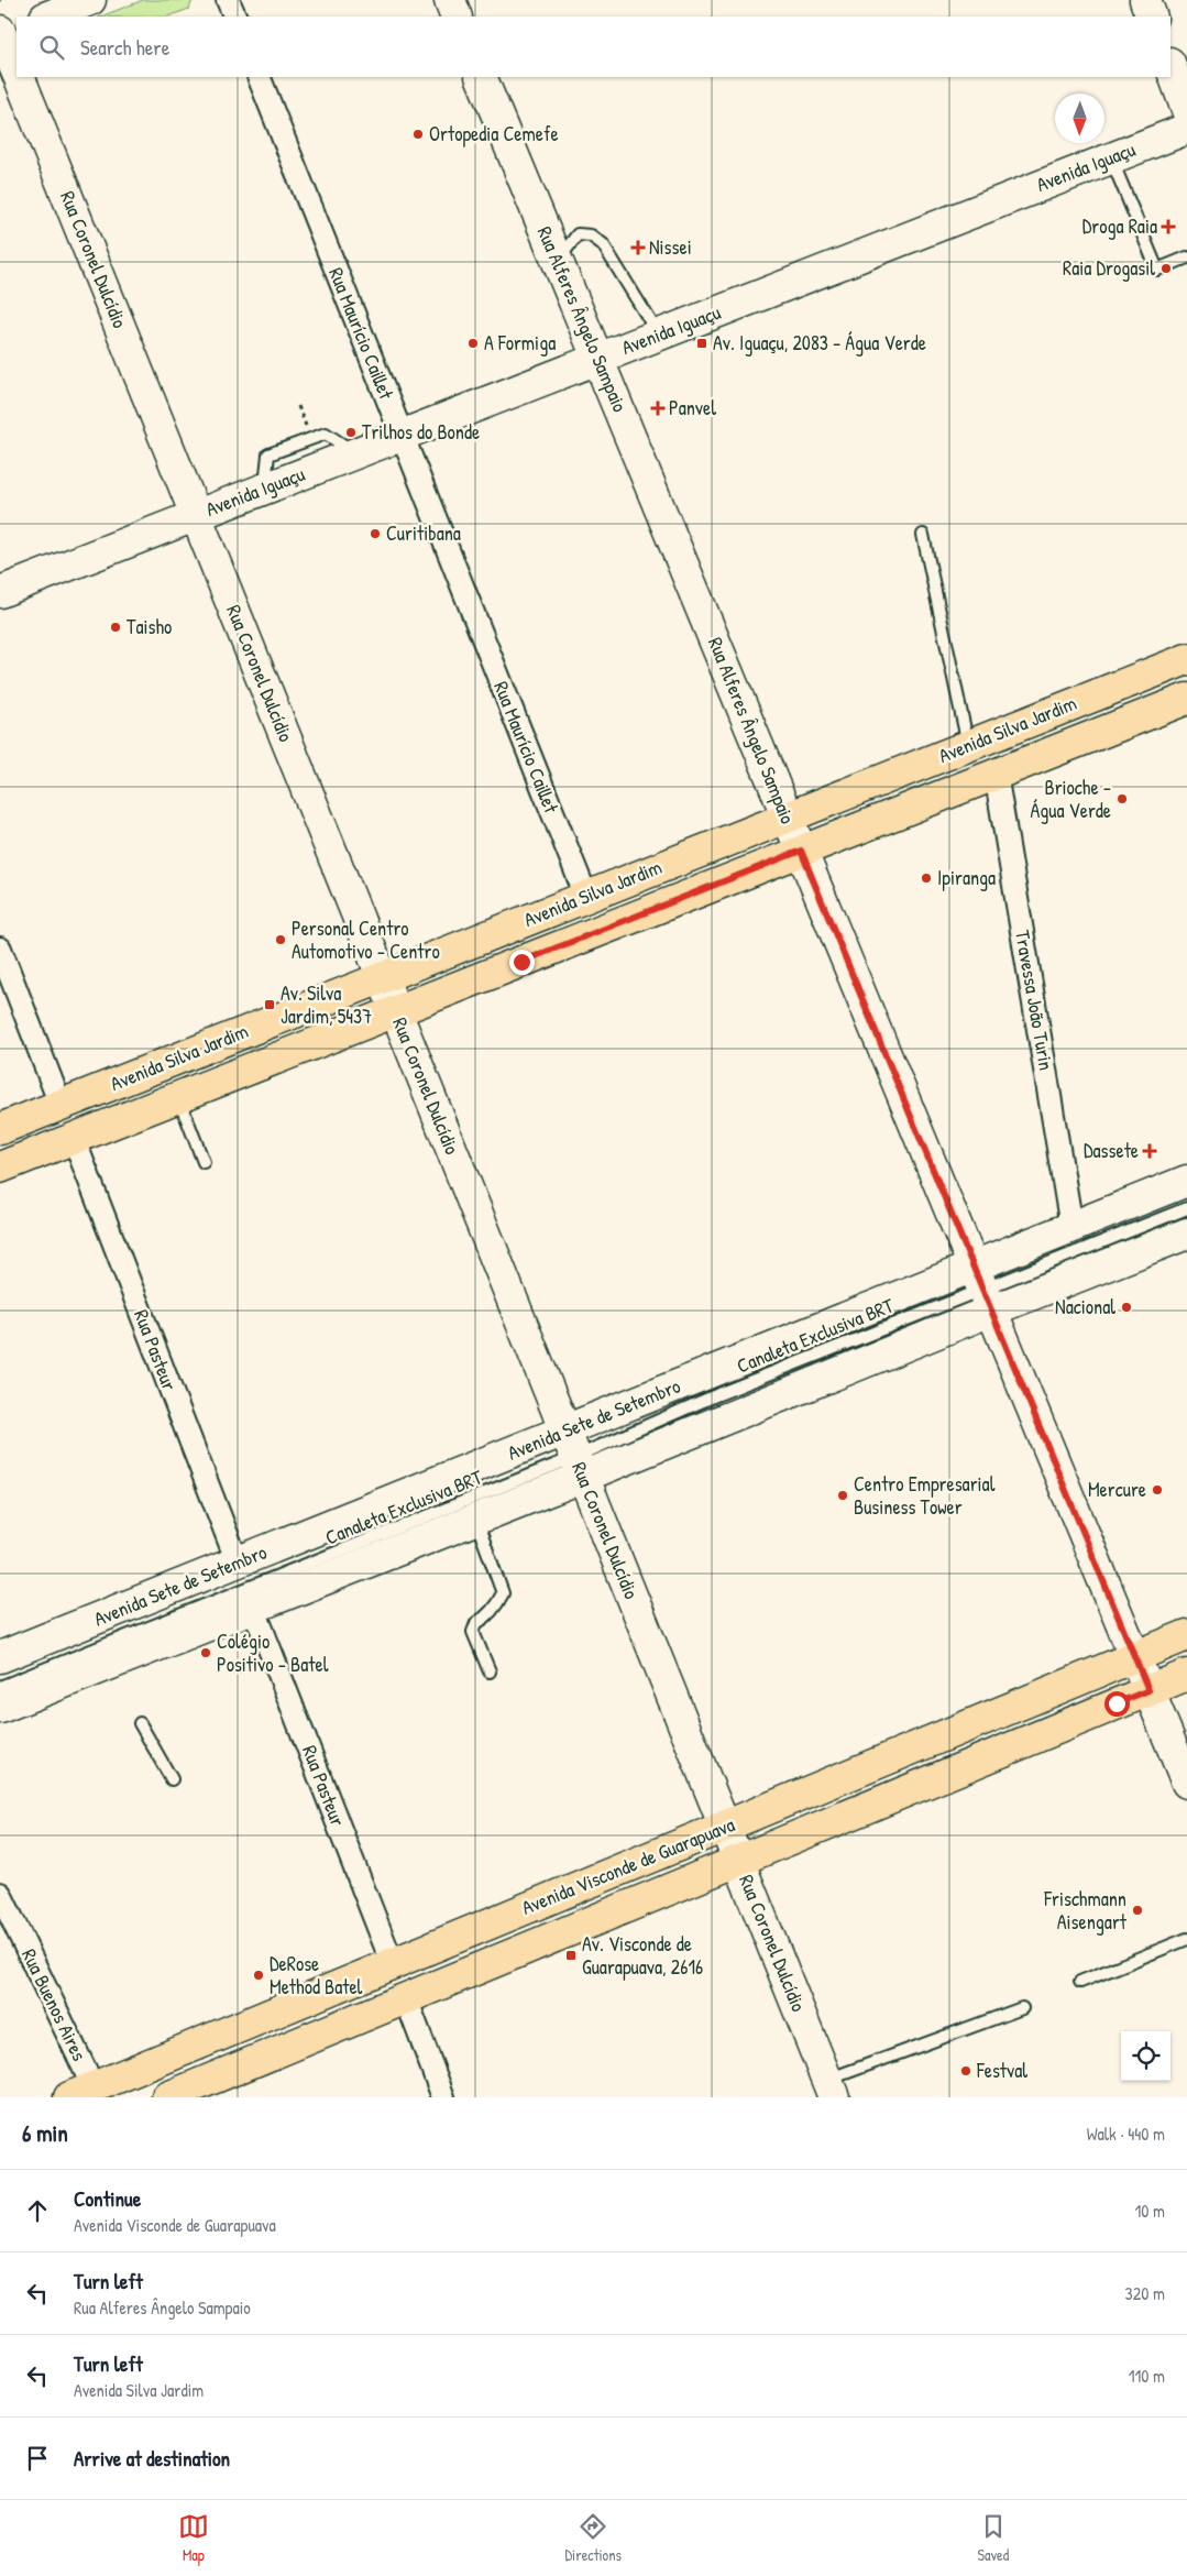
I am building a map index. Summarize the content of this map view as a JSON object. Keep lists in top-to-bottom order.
{
  "streets": {
    "main road": [
      "Avenida Iguaçu",
      "Rua Coronel Dulcídio",
      "Rua Alferes Ângelo Sampaio",
      "Avenida Silva Jardim",
      "Avenida Sete de Setembro",
      "Avenida Visconde de Guarapuava"
    ],
    "street": [
      "Rua Maurício Caillet",
      "Travessa João Turin",
      "Rua Pasteur",
      "Rua Buenos Aires"
    ],
    "lane": ["Canaleta Exclusiva BRT"]
  },
  "crossings": [
    ["Avenida Iguaçu", "Rua Coronel Dulcídio"],
    ["Avenida Iguaçu", "Rua Alferes Ângelo Sampaio"],
    ["Avenida Iguaçu", "Rua Maurício Caillet"],
    ["Rua Coronel Dulcídio", "Avenida Silva Jardim"],
    ["Rua Coronel Dulcídio", "Canaleta Exclusiva BRT"],
    ["Rua Coronel Dulcídio", "Avenida Sete de Setembro"],
    ["Rua Coronel Dulcídio", "Avenida Visconde de Guarapuava"],
    ["Rua Alferes Ângelo Sampaio", "Avenida Silva Jardim"],
    ["Rua Alferes Ângelo Sampaio", "Avenida Sete de Setembro"],
    ["Rua Alferes Ângelo Sampaio", "Avenida Visconde de Guarapuava"],
    ["Rua Maurício Caillet", "Avenida Silva Jardim"],
    ["Avenida Silva Jardim", "Travessa João Turin"],
    ["Avenida Silva Jardim", "Rua Pasteur"],
    ["Travessa João Turin", "Avenida Sete de Setembro"],
    ["Canaleta Exclusiva BRT", "Avenida Sete de Setembro"],
    ["Rua Pasteur", "Avenida Sete de Setembro"],
    ["Rua Pasteur", "Avenida Visconde de Guarapuava"],
    ["Avenida Visconde de Guarapuava", "Rua Buenos Aires"]
  ],
  "places": {
    "other": [
      "Ortopedia Cemefe",
      "Raia Drogasil",
      "A Formiga",
      "Trilhos do Bonde",
      "Curitibana",
      "Taisho",
      "Brioche - Água Verde",
      "Ipiranga",
      "Personal Centro Automotivo - Centro",
      "Nacional",
      "Mercure",
      "Centro Empresarial Business Tower",
      "Colégio Positivo - Batel",
      "Frischmann Aisengart",
      "DeRose Method Batel",
      "Festval"
    ],
    "health": [
      "Droga Raia",
      "Nissei",
      "Panvel",
      "Dassete"
    ],
    "transit": ["Av. Iguaçu, 2083 - Água Verde", "Av. Silva Jardim, 5437", "Av. Visconde de Guarapuava, 2616"]
  },
  "north": "bottom",
  "page": {
    "search": "Search here",
    "heading": ["6 min", "Walk · 440 m"],
    "list": [
      ["Continue", "Avenida Visconde de Guarapuava", "10 m"],
      ["Turn left", "Rua Alferes Ângelo Sampaio", "320 m"],
      ["Turn left", "Avenida Silva Jardim", "110 m"],
      "Arrive at destination"
    ],
    "nav": ["Map", "Directions", "Saved"]
  }
}
